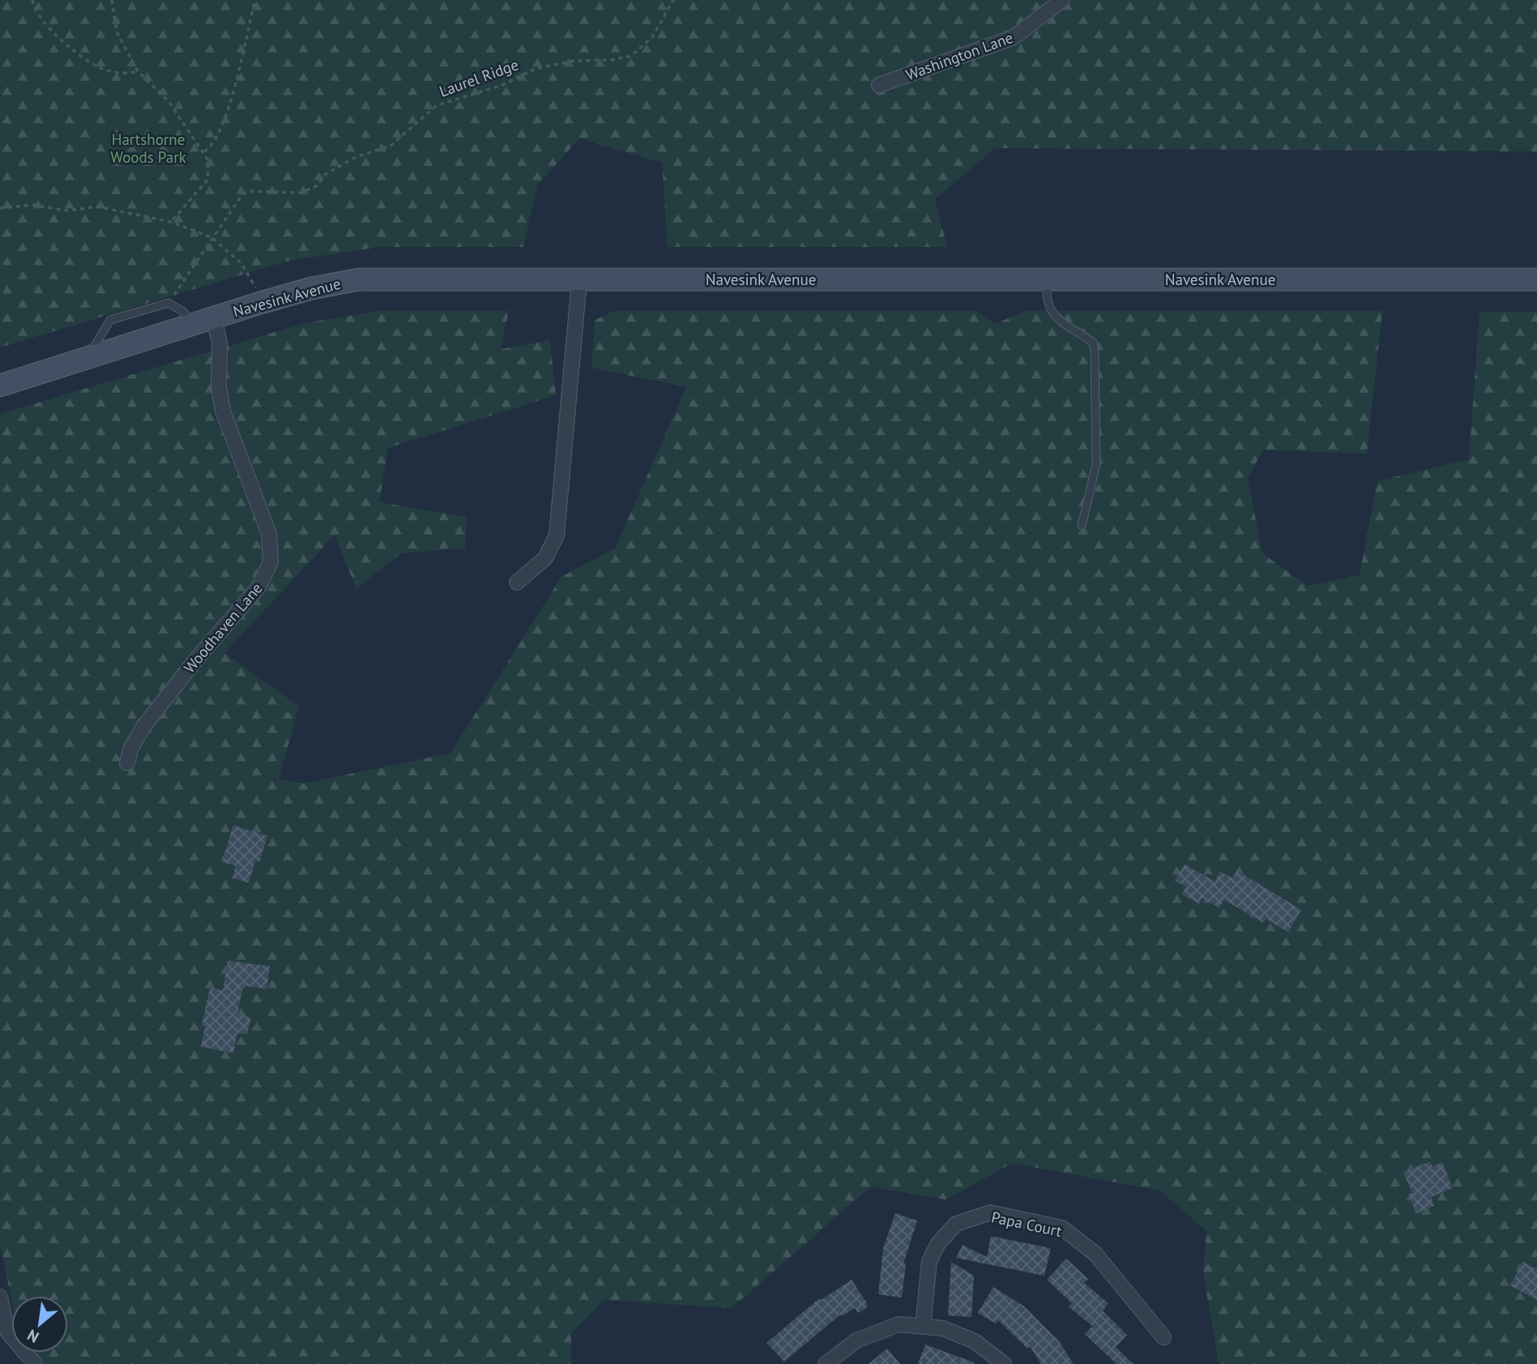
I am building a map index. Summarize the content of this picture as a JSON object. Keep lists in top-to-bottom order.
{
  "streets": {
    "main road": ["Navesink Avenue"],
    "street": ["Washington Lane", "Woodhaven Lane", "Papa Court"],
    "path": ["Laurel Ridge"]
  },
  "crossings": [
    ["Navesink Avenue", "Woodhaven Lane"]
  ],
  "parks": ["Hartshorne Woods Park"],
  "north": "bottom left"
}
